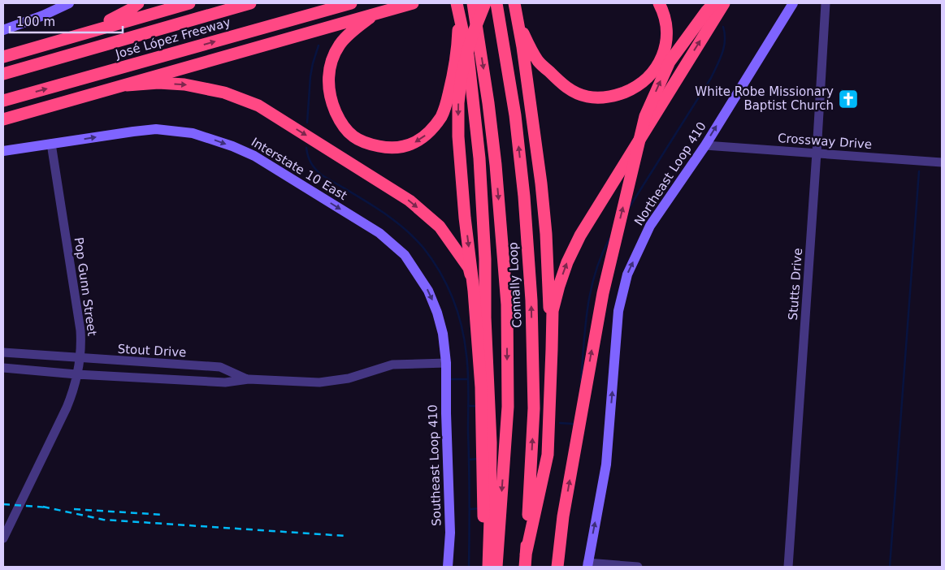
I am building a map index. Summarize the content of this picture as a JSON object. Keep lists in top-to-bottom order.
{
  "streets": {
    "highway": ["José López Freeway", "Connally Loop"],
    "main road": ["Interstate 10 East", "Northeast Loop 410", "Southeast Loop 410"],
    "street": [
      "Crossway Drive",
      "Stutts Drive",
      "Pop Gunn Street",
      "Stout Drive"
    ]
  },
  "crossings": [
    ["Crossway Drive", "Northeast Loop 410"],
    ["Crossway Drive", "Stutts Drive"],
    ["Interstate 10 East", "Pop Gunn Street"],
    ["Interstate 10 East", "Stout Drive"],
    ["Interstate 10 East", "Southeast Loop 410"],
    ["Pop Gunn Street", "Stout Drive"],
    ["Stout Drive", "Southeast Loop 410"]
  ],
  "one_way": ["Interstate 10 East", "Northeast Loop 410"],
  "places": {
    "church": ["White Robe Missionary Baptist Church"]
  },
  "scale_bar": "100 m"
}
